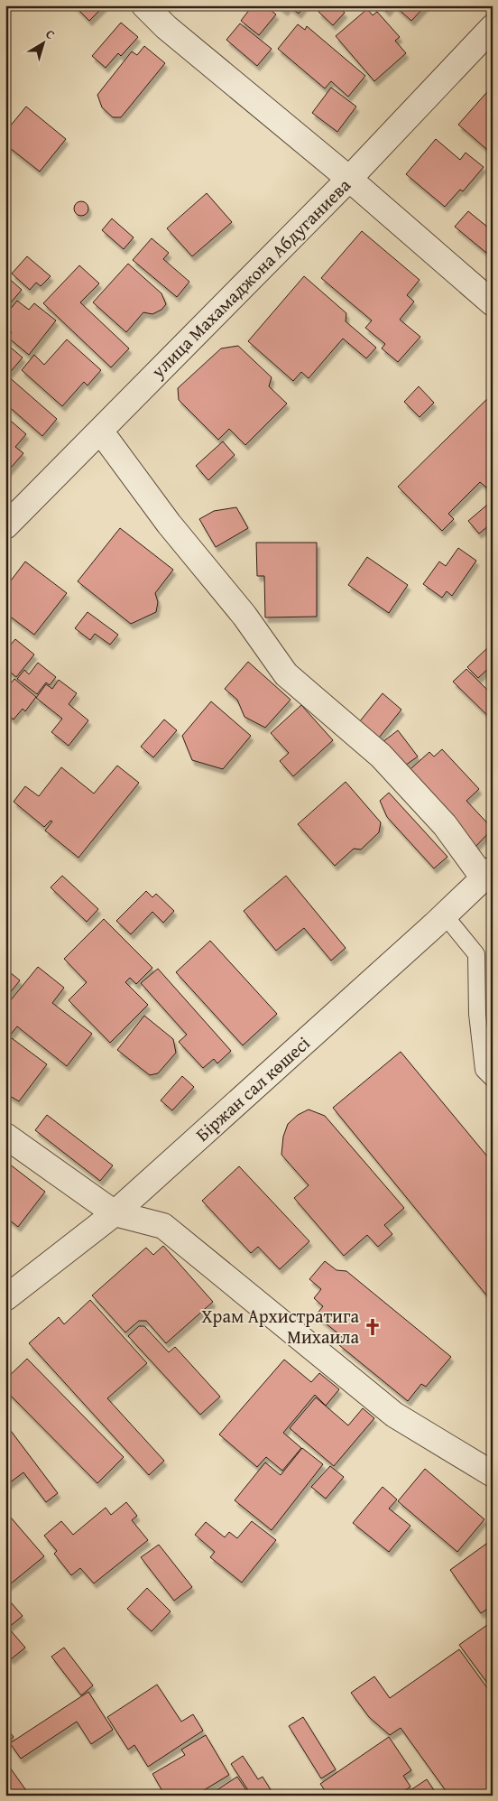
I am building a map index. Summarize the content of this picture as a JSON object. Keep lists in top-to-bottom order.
{
  "streets": {
    "street": ["улица Махамаджона Абдуганиева", "Біржан сал көшесі"]
  },
  "places": {
    "church": ["Храм Архистратига Михаила"]
  },
  "north": "top right"
}
